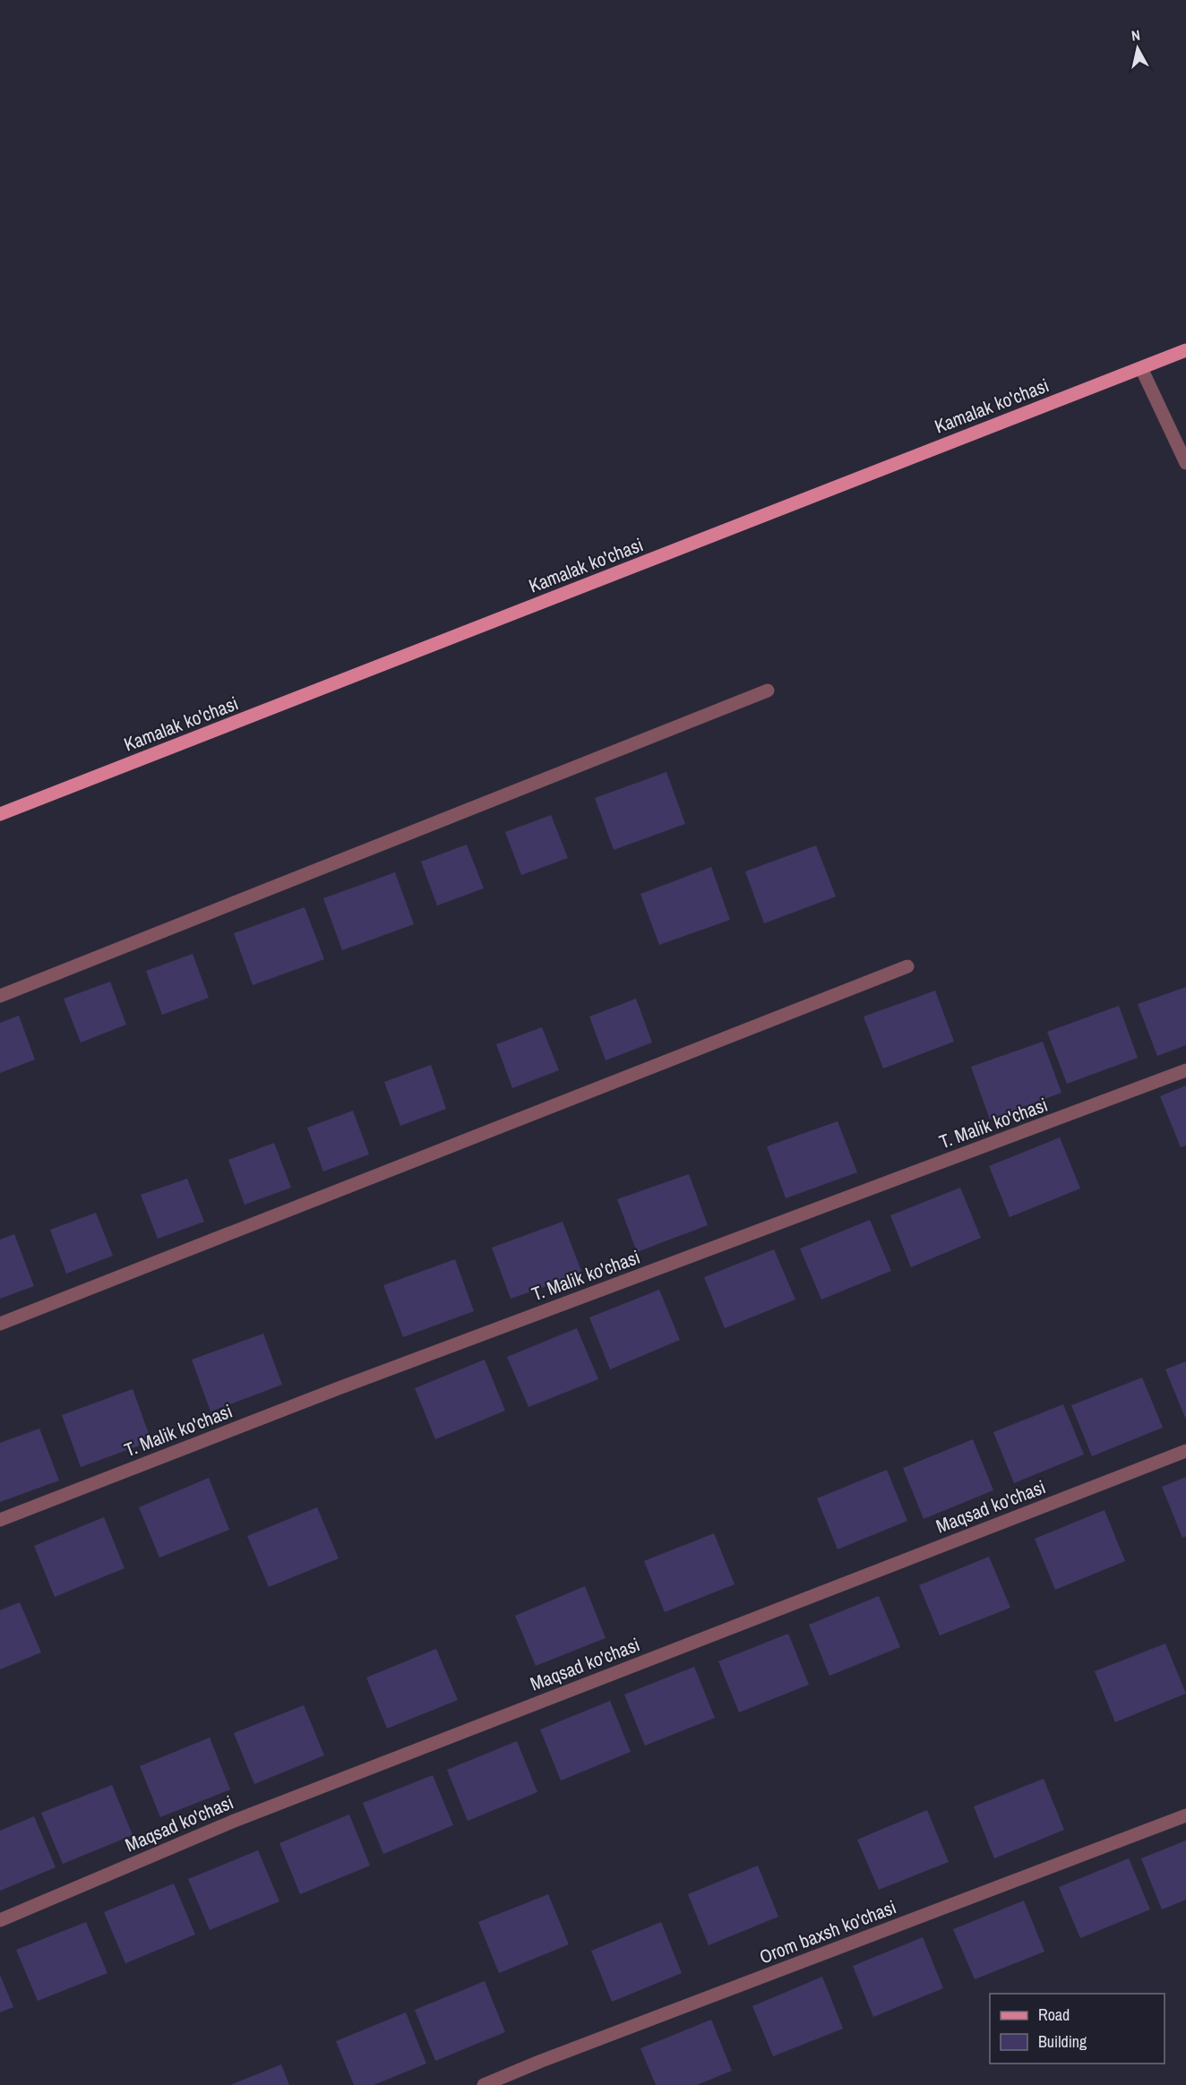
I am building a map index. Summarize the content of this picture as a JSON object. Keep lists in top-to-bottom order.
{
  "streets": {
    "main road": ["Kamalak ko'chasi"],
    "street": ["T. Malik ko'chasi", "Maqsad ko'chasi", "Orom baxsh ko'chasi"]
  },
  "legend": ["Road", "Building"],
  "north": "top"
}
